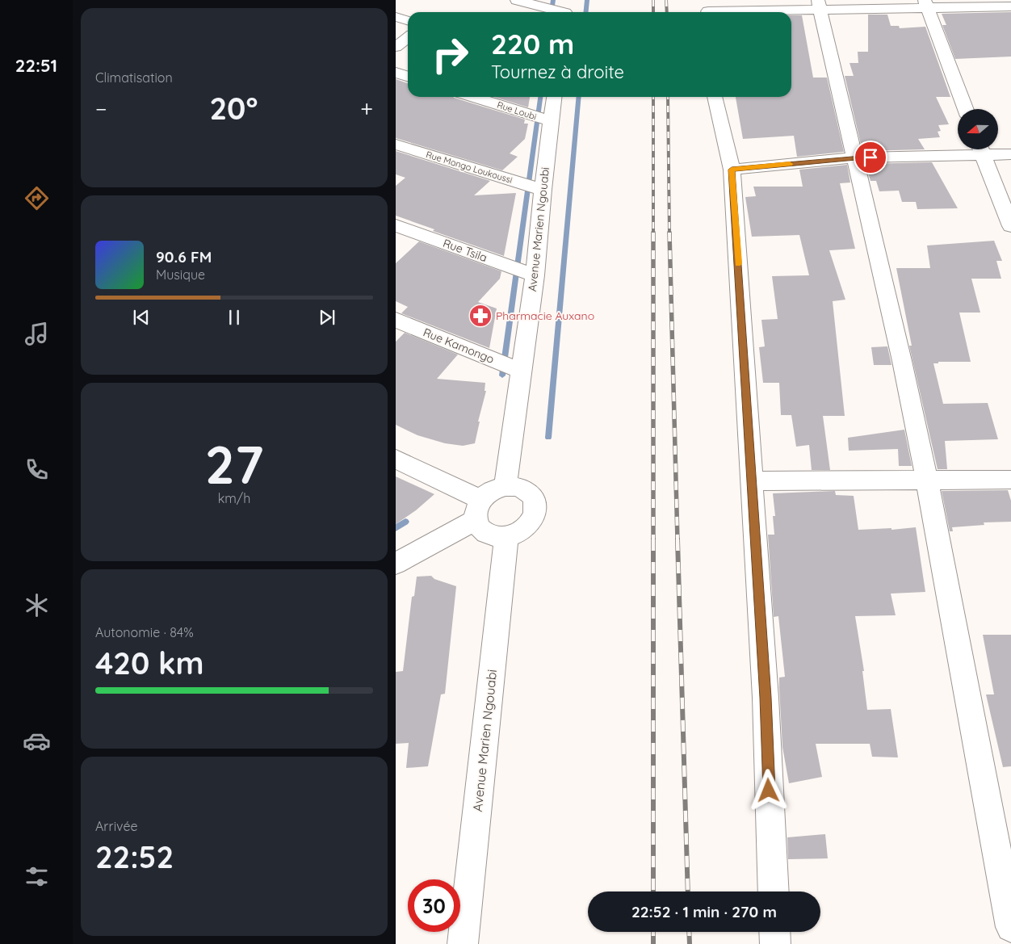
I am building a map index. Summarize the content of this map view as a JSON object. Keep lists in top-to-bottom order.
{
  "streets": {
    "street": [
      "Rue Loubi",
      "Rue Mongo Loukoussi",
      "Avenue Marien Ngouabi",
      "Rue Tsila",
      "Rue Kamongo"
    ]
  },
  "crossings": [
    ["Rue Loubi", "Avenue Marien Ngouabi"],
    ["Rue Mongo Loukoussi", "Avenue Marien Ngouabi"],
    ["Avenue Marien Ngouabi", "Rue Tsila"],
    ["Avenue Marien Ngouabi", "Rue Kamongo"]
  ],
  "places": {
    "pharmacy": ["Pharmacie Auxano"]
  },
  "north": "left",
  "page": {
    "tabs": "22:51",
    "tile": [
      "Climatisation",
      ["27", "km/h"],
      ["Autonomie · 84%", "420 km"],
      ["Arrivée", "22:52"]
    ],
    "turn": ["220 m", "Tournez à droite"],
    "heat": ["−", "20°", "+"],
    "song": ["90.6 FM", "Musique"],
    "limit": "30",
    "trip": "22:52 · 1 min · 270 m"
  }
}
